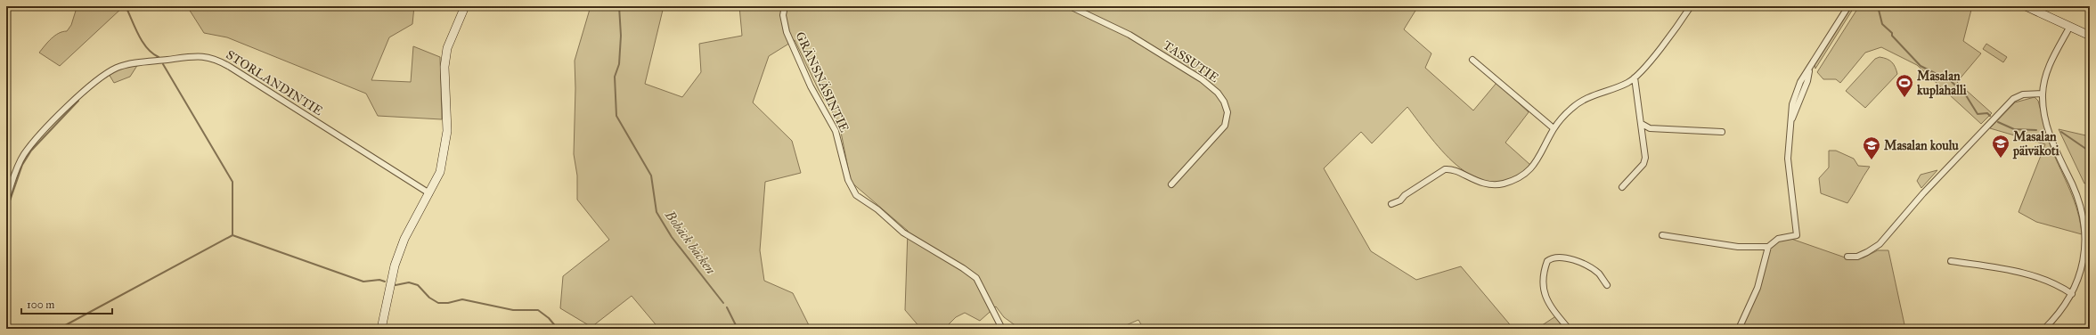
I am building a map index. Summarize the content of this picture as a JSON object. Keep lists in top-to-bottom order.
{
  "streets": {
    "street": ["TASSUTIE", "GRÄNSNÄSINTIE", "STORLANDINTIE"]
  },
  "water": ["Bobäck bäcken"],
  "places": {
    "sports": ["Masalan kuplahalli"],
    "school or university": ["Masalan päiväkoti", "Masalan koulu"]
  },
  "scale_bar": "100 m"
}
